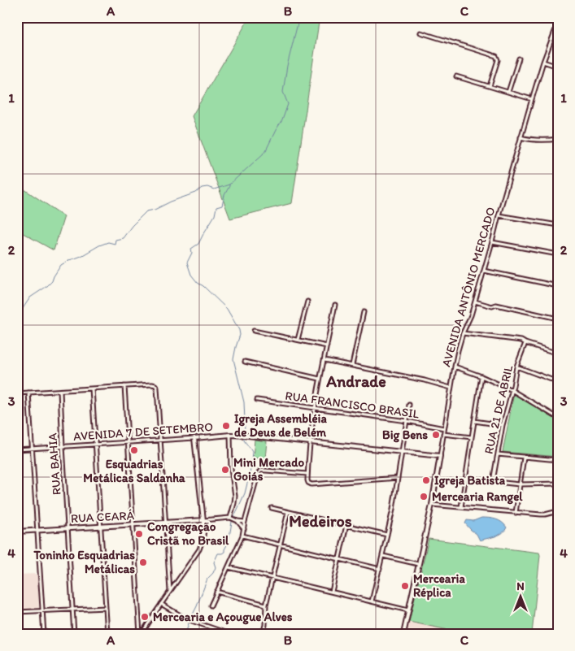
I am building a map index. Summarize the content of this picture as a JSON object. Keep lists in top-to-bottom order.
{
  "streets": {
    "street": [
      "AVENIDA ANTÔNIO MERCADO",
      "RUA FRANCISCO BRASIL",
      "RUA 21 DE ABRIL",
      "AVENIDA 7 DE SETEMBRO",
      "RUA BAHIA",
      "RUA CEARÁ"
    ]
  },
  "crossings": [
    ["AVENIDA ANTÔNIO MERCADO", "RUA FRANCISCO BRASIL"],
    ["AVENIDA ANTÔNIO MERCADO", "AVENIDA 7 DE SETEMBRO"],
    ["AVENIDA 7 DE SETEMBRO", "RUA BAHIA"],
    ["RUA BAHIA", "RUA CEARÁ"]
  ],
  "districts": ["Andrade", "Medeiros"],
  "places": [
    "Igreja Assembléia de Deus de Belém",
    "Big Bens",
    "Esquadrias Metálicas Saldanha",
    "Mini Mercado Goiás",
    "Igreja Batista",
    "Mercearia Rangel",
    "Congregação Cristã no Brasil",
    "Toninho Esquadrias Metálicas",
    "Mercearia Réplica",
    "Mercearia e Açougue Alves"
  ],
  "north": "top",
  "grid": {
    "columns": ["A", "B", "C"],
    "rows": [
      "1",
      "2",
      "3",
      "4"
    ]
  }
}
